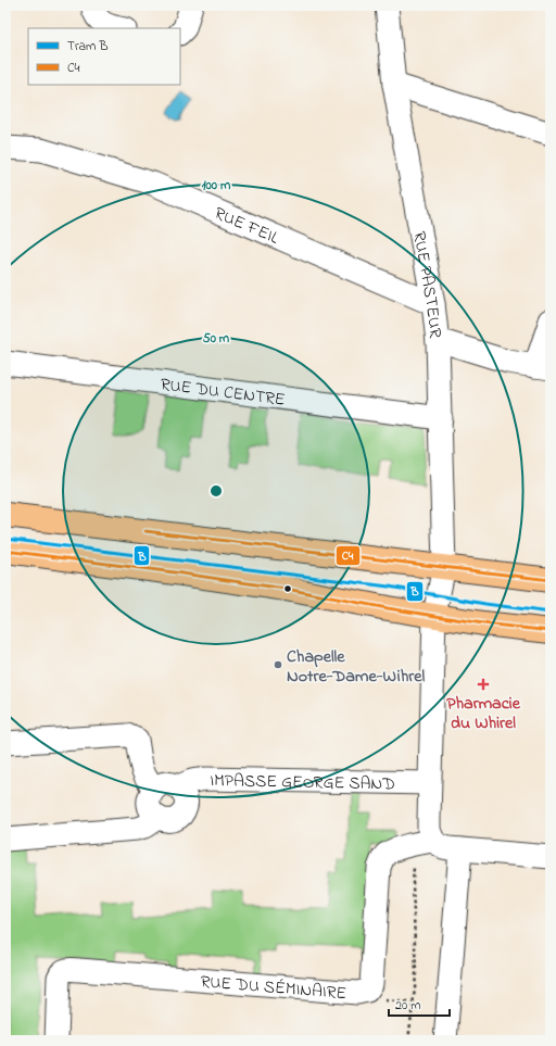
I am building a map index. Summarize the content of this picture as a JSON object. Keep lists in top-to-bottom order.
{
  "streets": {
    "street": [
      "RUE FEIL",
      "RUE PASTEUR",
      "RUE DU CENTRE",
      "IMPASSE GEORGE SAND",
      "RUE DU SÉMINAIRE"
    ]
  },
  "crossings": [
    ["RUE FEIL", "RUE PASTEUR"],
    ["RUE PASTEUR", "RUE DU CENTRE"],
    ["RUE PASTEUR", "IMPASSE GEORGE SAND"],
    ["RUE PASTEUR", "RUE DU SÉMINAIRE"]
  ],
  "places": {
    "other": ["Chapelle Notre-Dame-Wihrel"],
    "health": ["Pharmacie du Whirel"]
  },
  "lines": ["transit line C4", "tram line B"],
  "legend": ["Tram B", "C4"],
  "scale_bar": "20 m",
  "rings": ["100 m", "50 m"]
}
